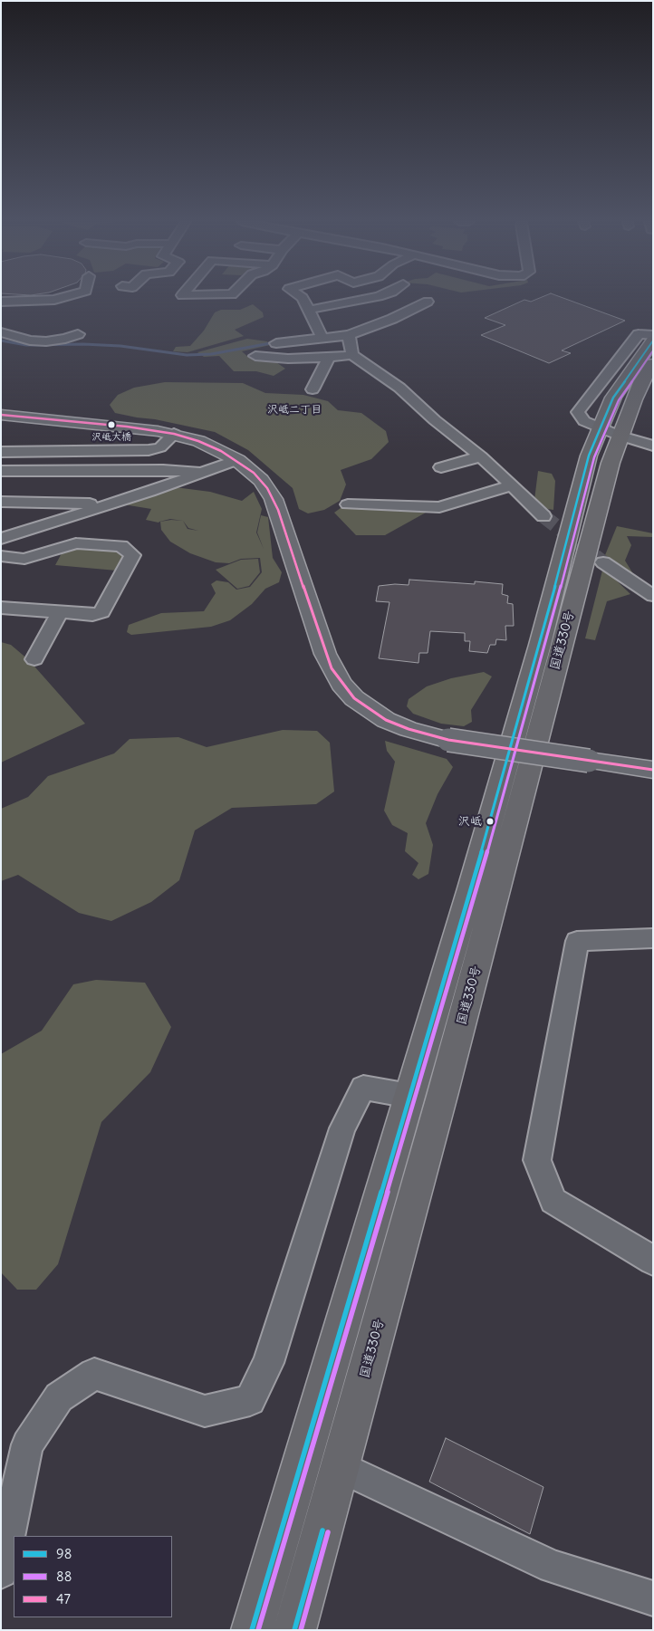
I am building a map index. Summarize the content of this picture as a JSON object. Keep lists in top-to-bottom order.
{
  "streets": {
    "highway": ["国道330号"]
  },
  "districts": ["沢岻二丁目"],
  "places": ["沢岻大橋", "沢岻"],
  "lines": ["transit line 98", "transit line 88", "transit line 47"],
  "legend": ["98", "88", "47"]
}
